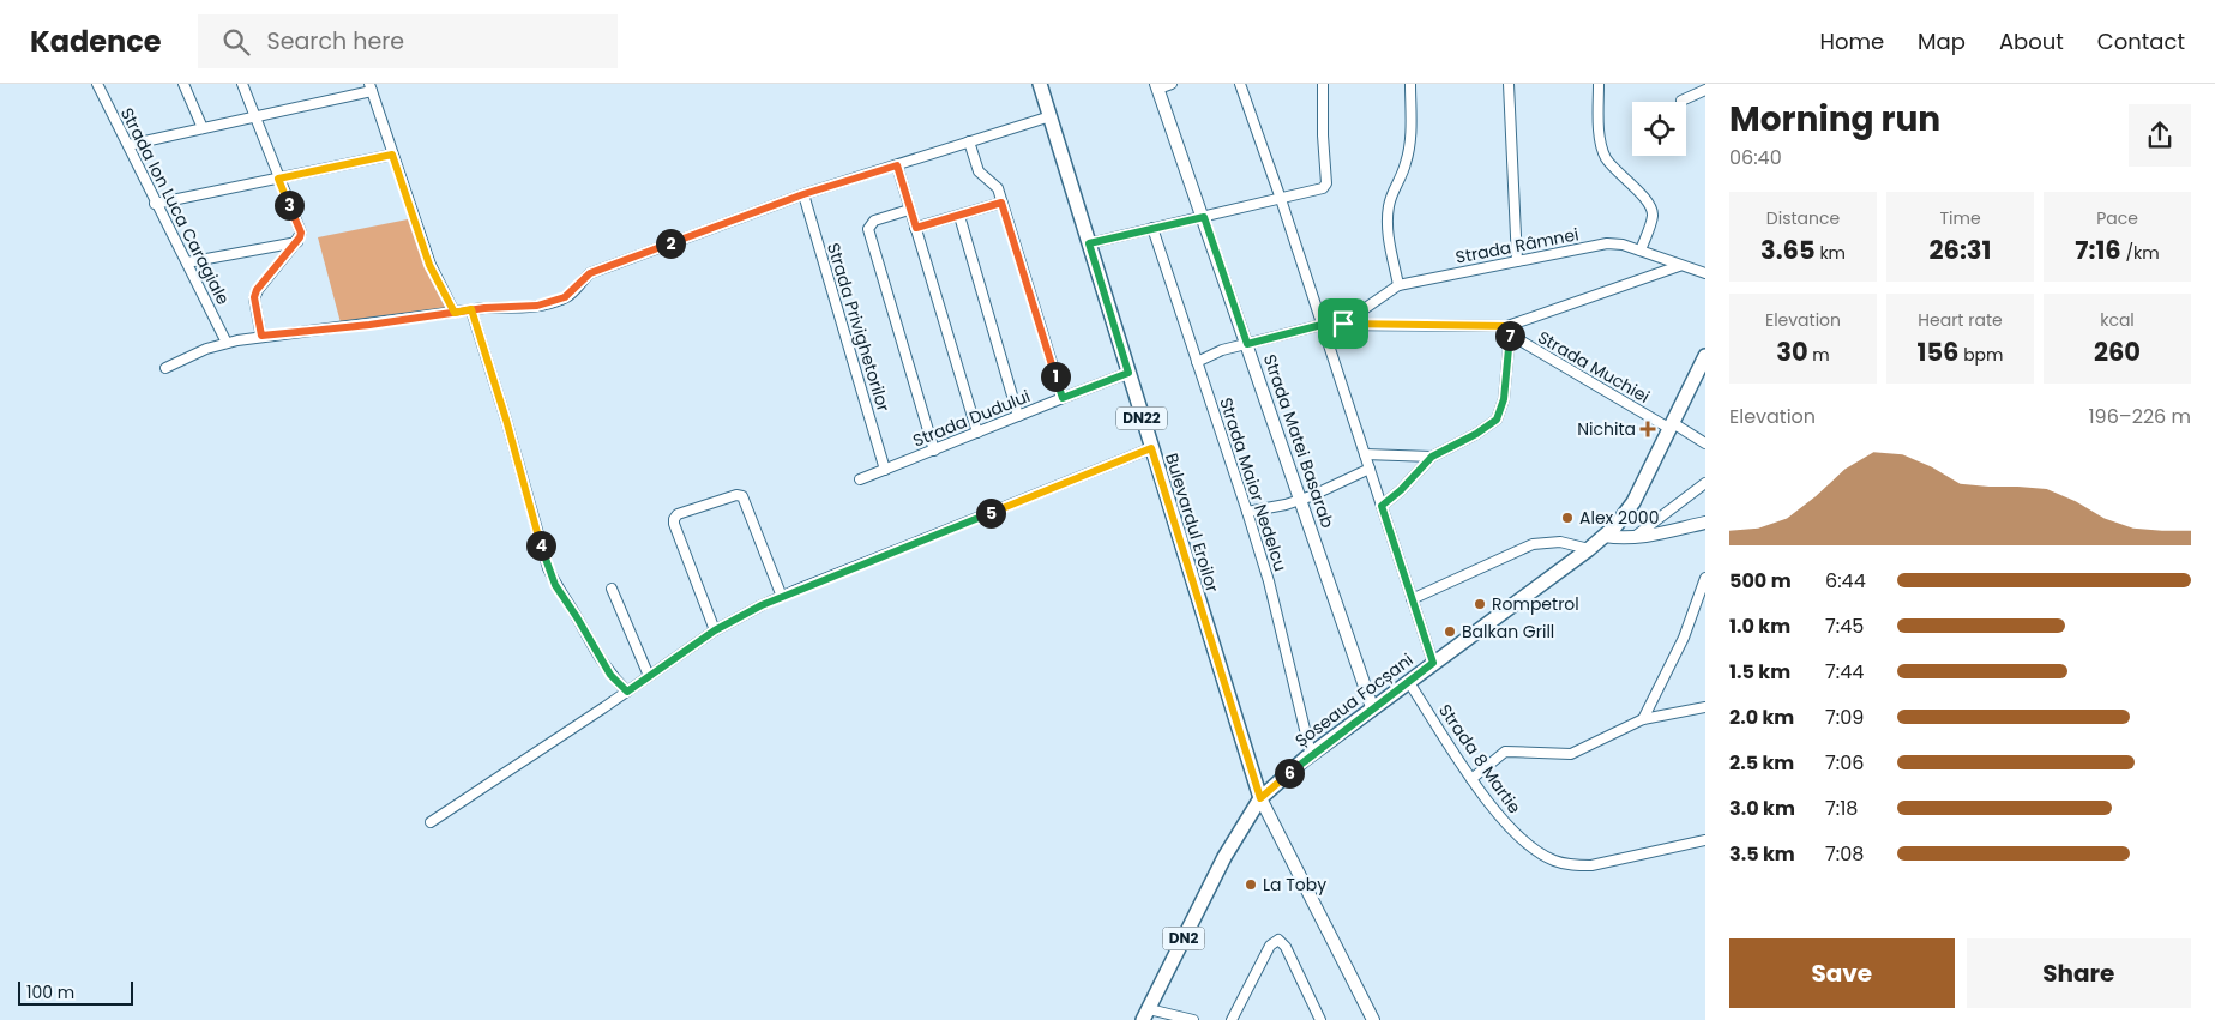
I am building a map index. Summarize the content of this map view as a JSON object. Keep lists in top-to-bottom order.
{
  "streets": {
    "main road": [
      "DN22",
      "Bulevardul Eroilor",
      "Șoseaua Focșani",
      "DN2"
    ],
    "street": [
      "Strada Ion Luca Caragiale",
      "Strada Râmnei",
      "Strada Privighetorilor",
      "Strada Muchiei",
      "Strada Dudului",
      "Strada Matei Basarab",
      "Strada Maior Nedelcu",
      "Strada 8 Martie"
    ]
  },
  "crossings": [
    ["Strada Privighetorilor", "Strada Dudului"],
    ["Strada Muchiei", "DN2"],
    ["Strada Dudului", "Bulevardul Eroilor"],
    ["Strada Matei Basarab", "Șoseaua Focșani"],
    ["Strada Maior Nedelcu", "Șoseaua Focșani"],
    ["Bulevardul Eroilor", "Șoseaua Focșani"],
    ["Șoseaua Focșani", "Strada 8 Martie"],
    ["Șoseaua Focșani", "DN2"]
  ],
  "places": {
    "health": ["Nichita"],
    "other": [
      "Alex 2000",
      "Rompetrol",
      "Balkan Grill",
      "La Toby"
    ]
  },
  "scale_bar": "100 m",
  "page": {
    "header": "Kadence",
    "search": "Search here",
    "nav": [
      "Home",
      "Map",
      "About",
      "Contact"
    ],
    "heading": ["Morning run", "06:40"],
    "stats": [
      ["Distance", "3.65 km"],
      ["Time", "26:31"],
      ["Pace", "7:16 /km"],
      ["Elevation", "30 m"],
      ["Heart rate", "156 bpm"],
      ["kcal", "260"]
    ],
    "pins": [
      "3",
      "2",
      "7",
      "1",
      "5",
      "4",
      "6"
    ],
    "chart": ["Elevation", "196–226 m"],
    "list": [
      {
        "name": "500 m",
        "note": "6:44"
      },
      {
        "name": "1.0 km",
        "note": "7:45"
      },
      {
        "name": "1.5 km",
        "note": "7:44"
      },
      {
        "name": "2.0 km",
        "note": "7:09"
      },
      {
        "name": "2.5 km",
        "note": "7:06"
      },
      {
        "name": "3.0 km",
        "note": "7:18"
      },
      {
        "name": "3.5 km",
        "note": "7:08"
      }
    ],
    "buttons": ["Save", "Share"],
    "scale": "100 m"
  }
}
